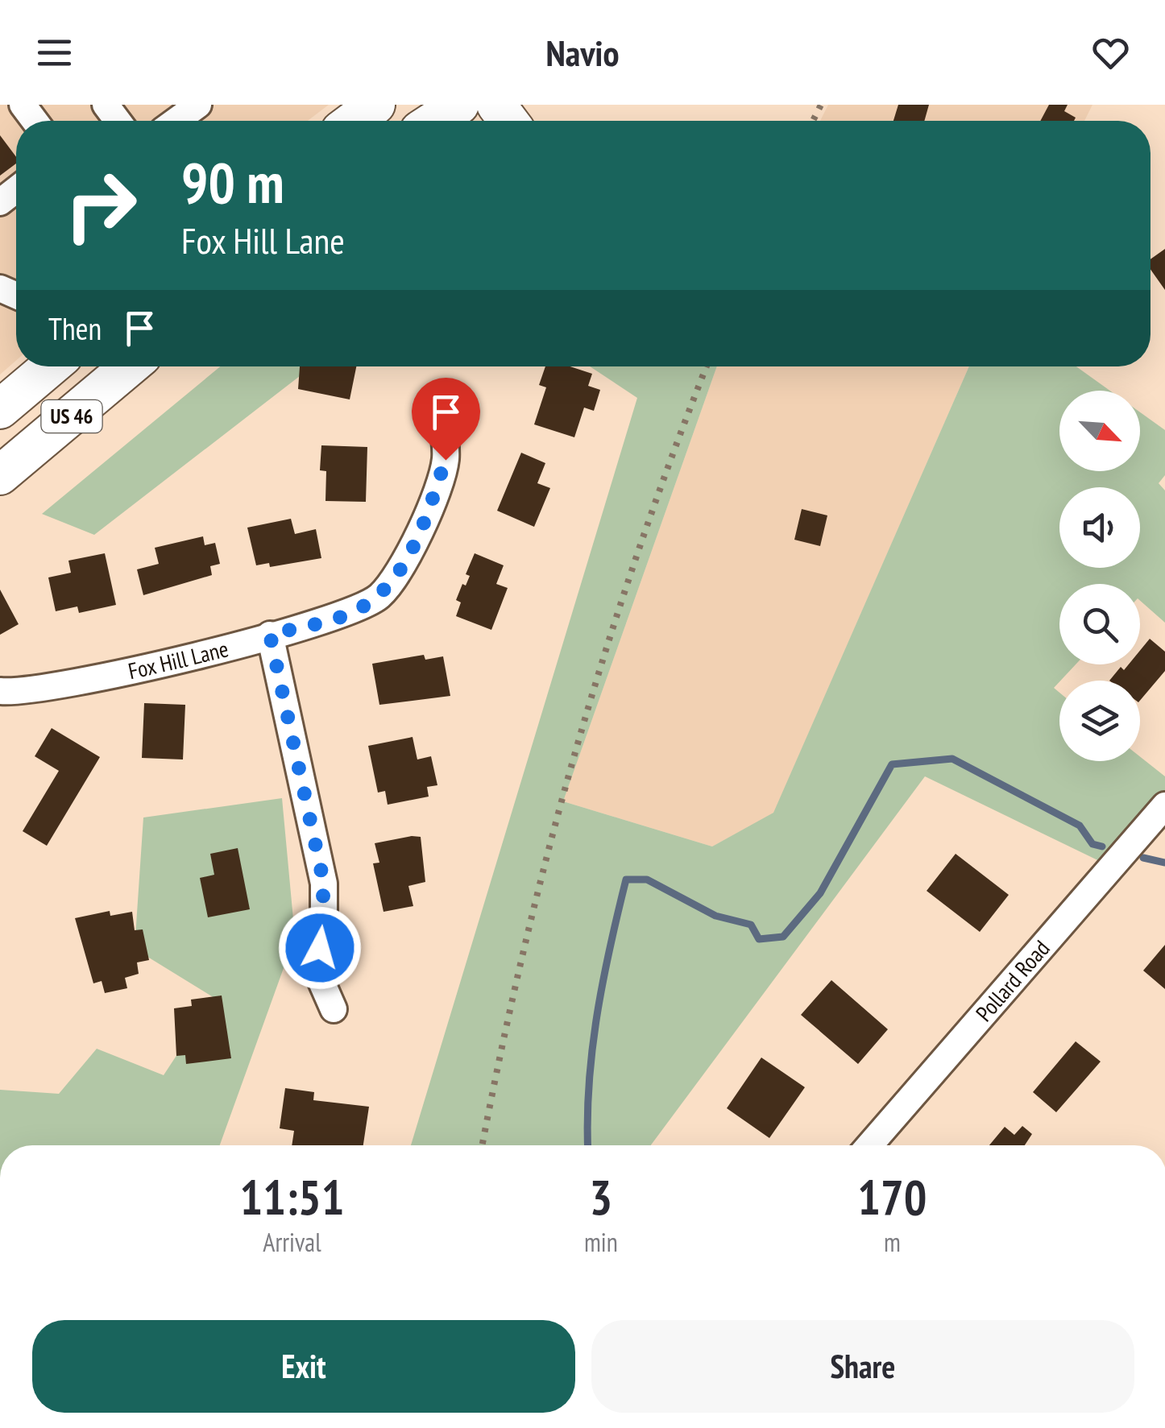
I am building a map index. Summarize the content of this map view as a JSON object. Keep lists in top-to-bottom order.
{
  "streets": {
    "highway": ["US 46"],
    "street": ["Fox Hill Lane", "Pollard Road"]
  },
  "north": "bottom right",
  "page": {
    "header": "Navio",
    "turn": ["90 m", "Fox Hill Lane"],
    "then": "Then",
    "eta": [
      "11:51",
      "Arrival",
      "3",
      "min",
      "170",
      "m"
    ],
    "buttons": ["Exit", "Share"]
  }
}
